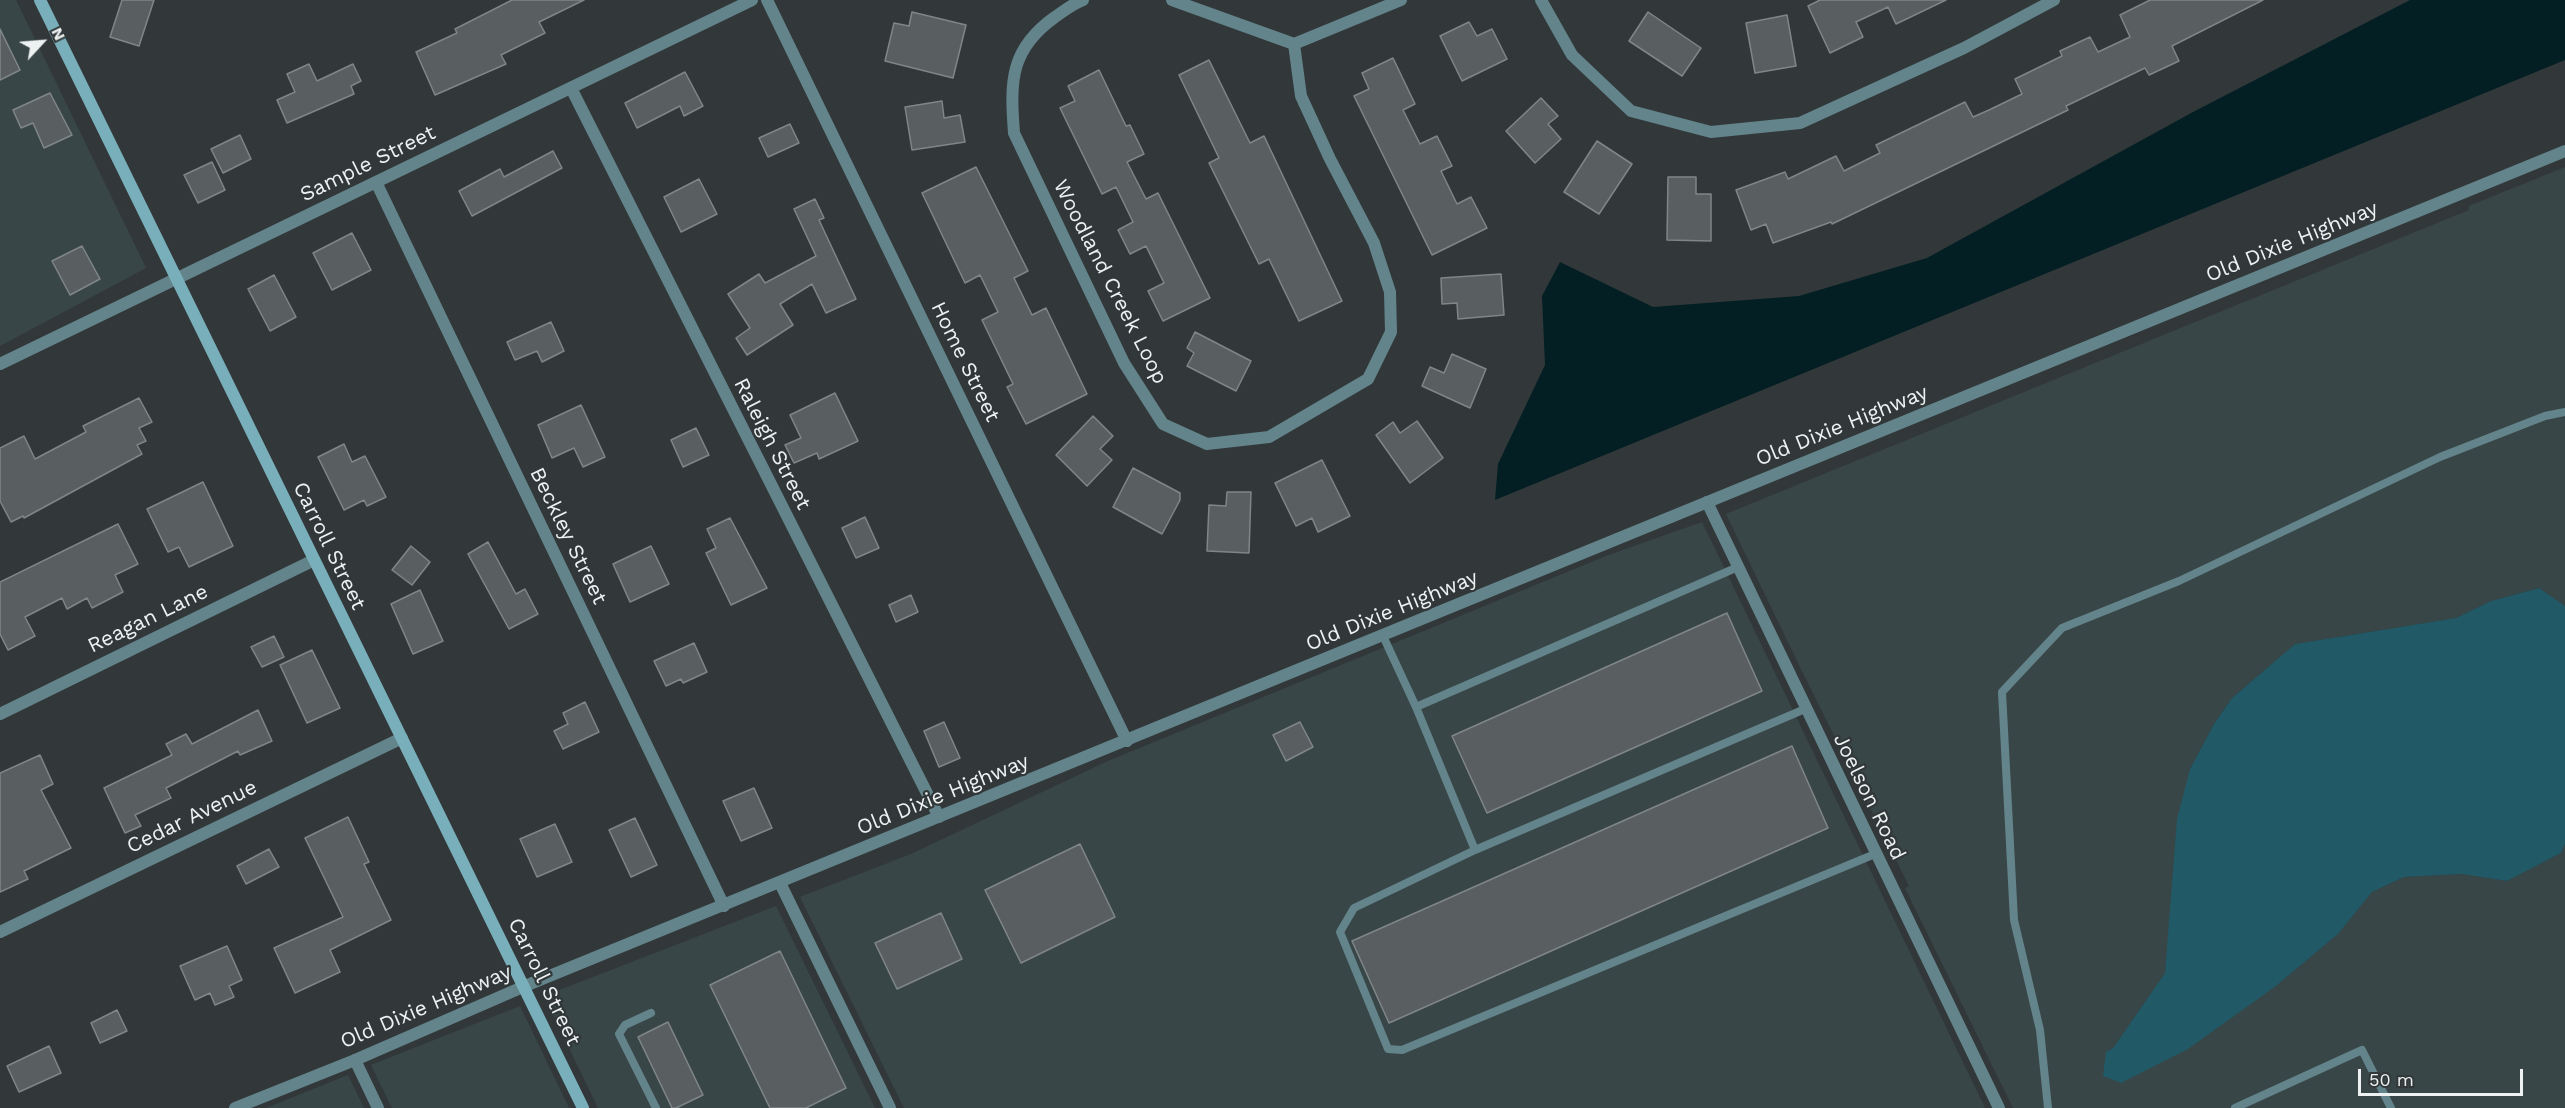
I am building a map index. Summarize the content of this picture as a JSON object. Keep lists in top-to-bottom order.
{
  "streets": {
    "main road": ["Carroll Street"],
    "street": [
      "Sample Street",
      "Old Dixie Highway",
      "Woodland Creek Loop",
      "Home Street",
      "Raleigh Street",
      "Beckley Street",
      "Reagan Lane",
      "Joelson Road",
      "Cedar Avenue"
    ]
  },
  "crossings": [
    ["Sample Street", "Raleigh Street"],
    ["Sample Street", "Beckley Street"],
    ["Sample Street", "Carroll Street"],
    ["Old Dixie Highway", "Home Street"],
    ["Old Dixie Highway", "Raleigh Street"],
    ["Old Dixie Highway", "Beckley Street"],
    ["Old Dixie Highway", "Carroll Street"],
    ["Old Dixie Highway", "Joelson Road"],
    ["Carroll Street", "Reagan Lane"],
    ["Carroll Street", "Cedar Avenue"]
  ],
  "scale_bar": "50 m",
  "north": "top right"
}
